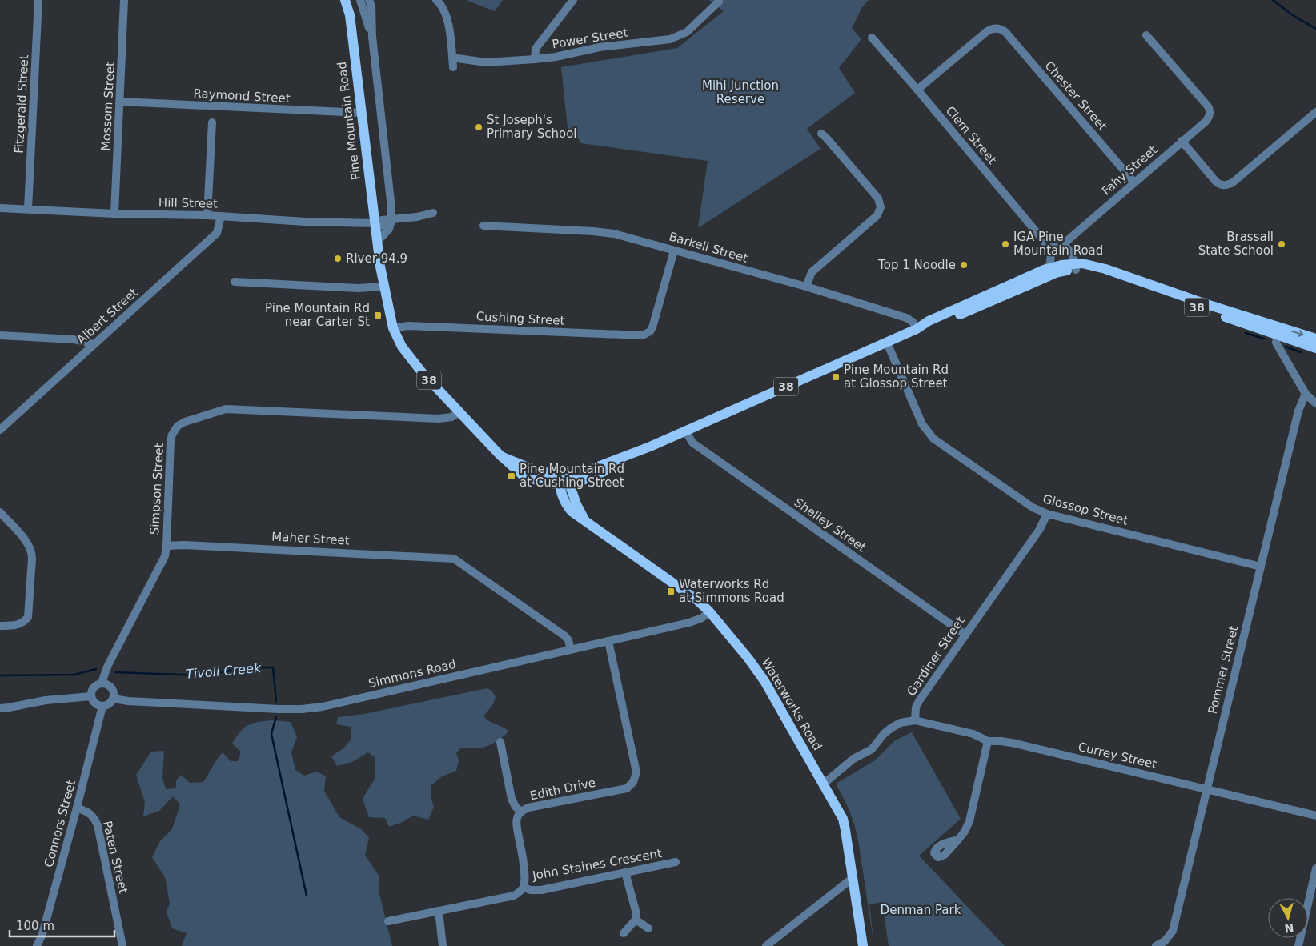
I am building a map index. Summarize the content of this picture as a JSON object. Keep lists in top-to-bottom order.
{
  "streets": {
    "main road": ["Pine Mountain Road", "38", "Waterworks Road"],
    "street": [
      "Power Street",
      "Raymond Street",
      "Chester Street",
      "Fitzgerald Street",
      "Mossom Street",
      "Clem Street",
      "Fahy Street",
      "Hill Street",
      "Barkell Street",
      "Albert Street",
      "Cushing Street",
      "Simpson Street",
      "Glossop Street",
      "Shelley Street",
      "Maher Street",
      "Gardiner Street",
      "Pommer Street",
      "Simmons Road",
      "Currey Street",
      "Edith Drive",
      "Connors Street",
      "Paten Street",
      "John Staines Crescent"
    ]
  },
  "crossings": [
    ["Raymond Street", "Mossom Street"],
    ["Raymond Street", "Pine Mountain Road"],
    ["Chester Street", "Clem Street"],
    ["Chester Street", "Fahy Street"],
    ["Fitzgerald Street", "Hill Street"],
    ["Mossom Street", "Hill Street"],
    ["Pine Mountain Road", "Hill Street"],
    ["Pine Mountain Road", "Barkell Street"],
    ["Pine Mountain Road", "Cushing Street"],
    ["Pine Mountain Road", "Simpson Street"],
    ["Pine Mountain Road", "Glossop Street"],
    ["Pine Mountain Road", "Shelley Street"],
    ["Pine Mountain Road", "Waterworks Road"],
    ["Hill Street", "Albert Street"],
    ["Barkell Street", "Cushing Street"],
    ["Simpson Street", "Maher Street"],
    ["Simpson Street", "Simmons Road"],
    ["Simpson Street", "Connors Street"],
    ["Glossop Street", "Gardiner Street"],
    ["Glossop Street", "Pommer Street"],
    ["Shelley Street", "Gardiner Street"],
    ["Maher Street", "Simmons Road"],
    ["Gardiner Street", "Currey Street"],
    ["Pommer Street", "Currey Street"],
    ["Simmons Road", "Waterworks Road"],
    ["Simmons Road", "Edith Drive"],
    ["Simmons Road", "Connors Street"],
    ["Edith Drive", "John Staines Crescent"],
    ["Connors Street", "Paten Street"]
  ],
  "water": ["Tivoli Creek"],
  "parks": ["Mihi Junction Reserve", "Denman Park"],
  "places": {
    "other": [
      "St Joseph's Primary School",
      "IGA Pine Mountain Road",
      "Brassall State School",
      "River 94.9",
      "Top 1 Noodle"
    ],
    "transit": [
      "Pine Mountain Rd near Carter St",
      "Pine Mountain Rd at Glossop Street",
      "Pine Mountain Rd at Cushing Street",
      "Waterworks Rd at Simmons Road"
    ]
  },
  "scale_bar": "100 m",
  "north": "bottom"
}
